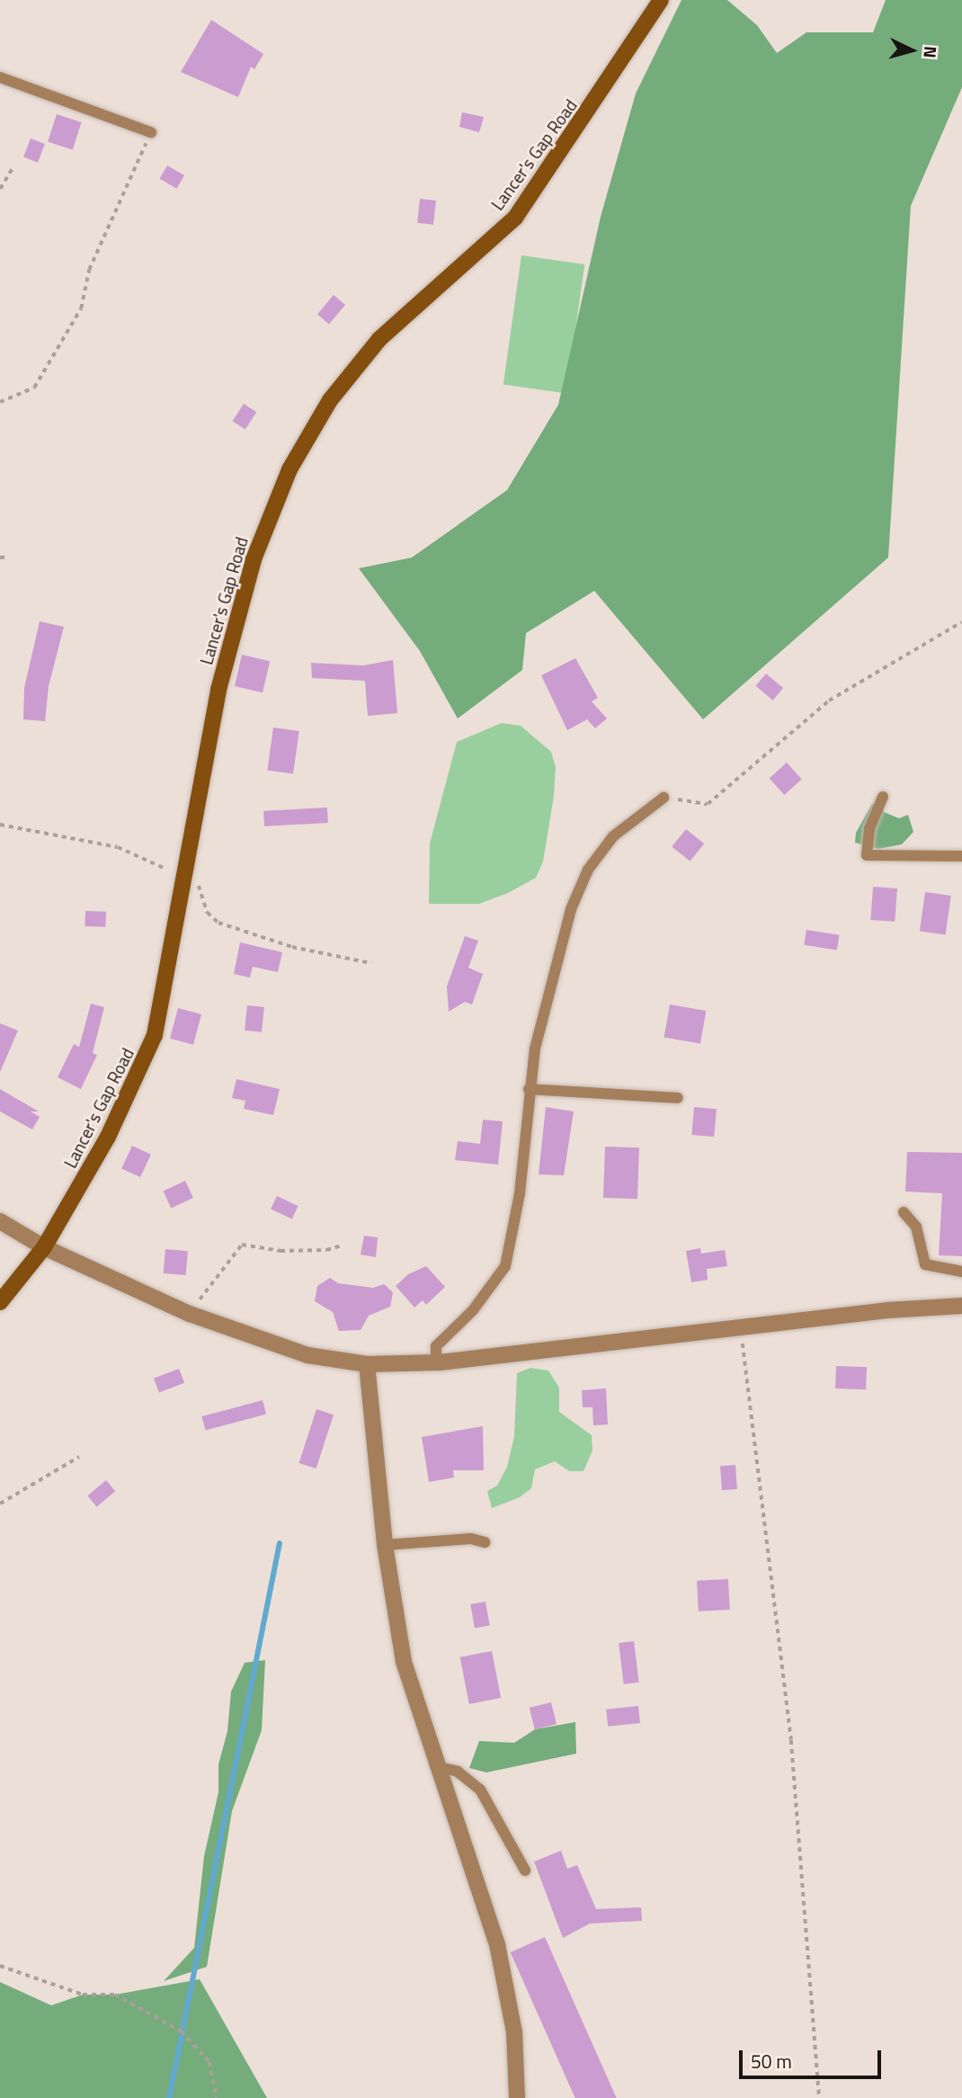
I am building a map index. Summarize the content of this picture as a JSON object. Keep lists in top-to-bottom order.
{
  "streets": {
    "main road": ["Lancer's Gap Road"]
  },
  "scale_bar": "50 m",
  "north": "right"
}
